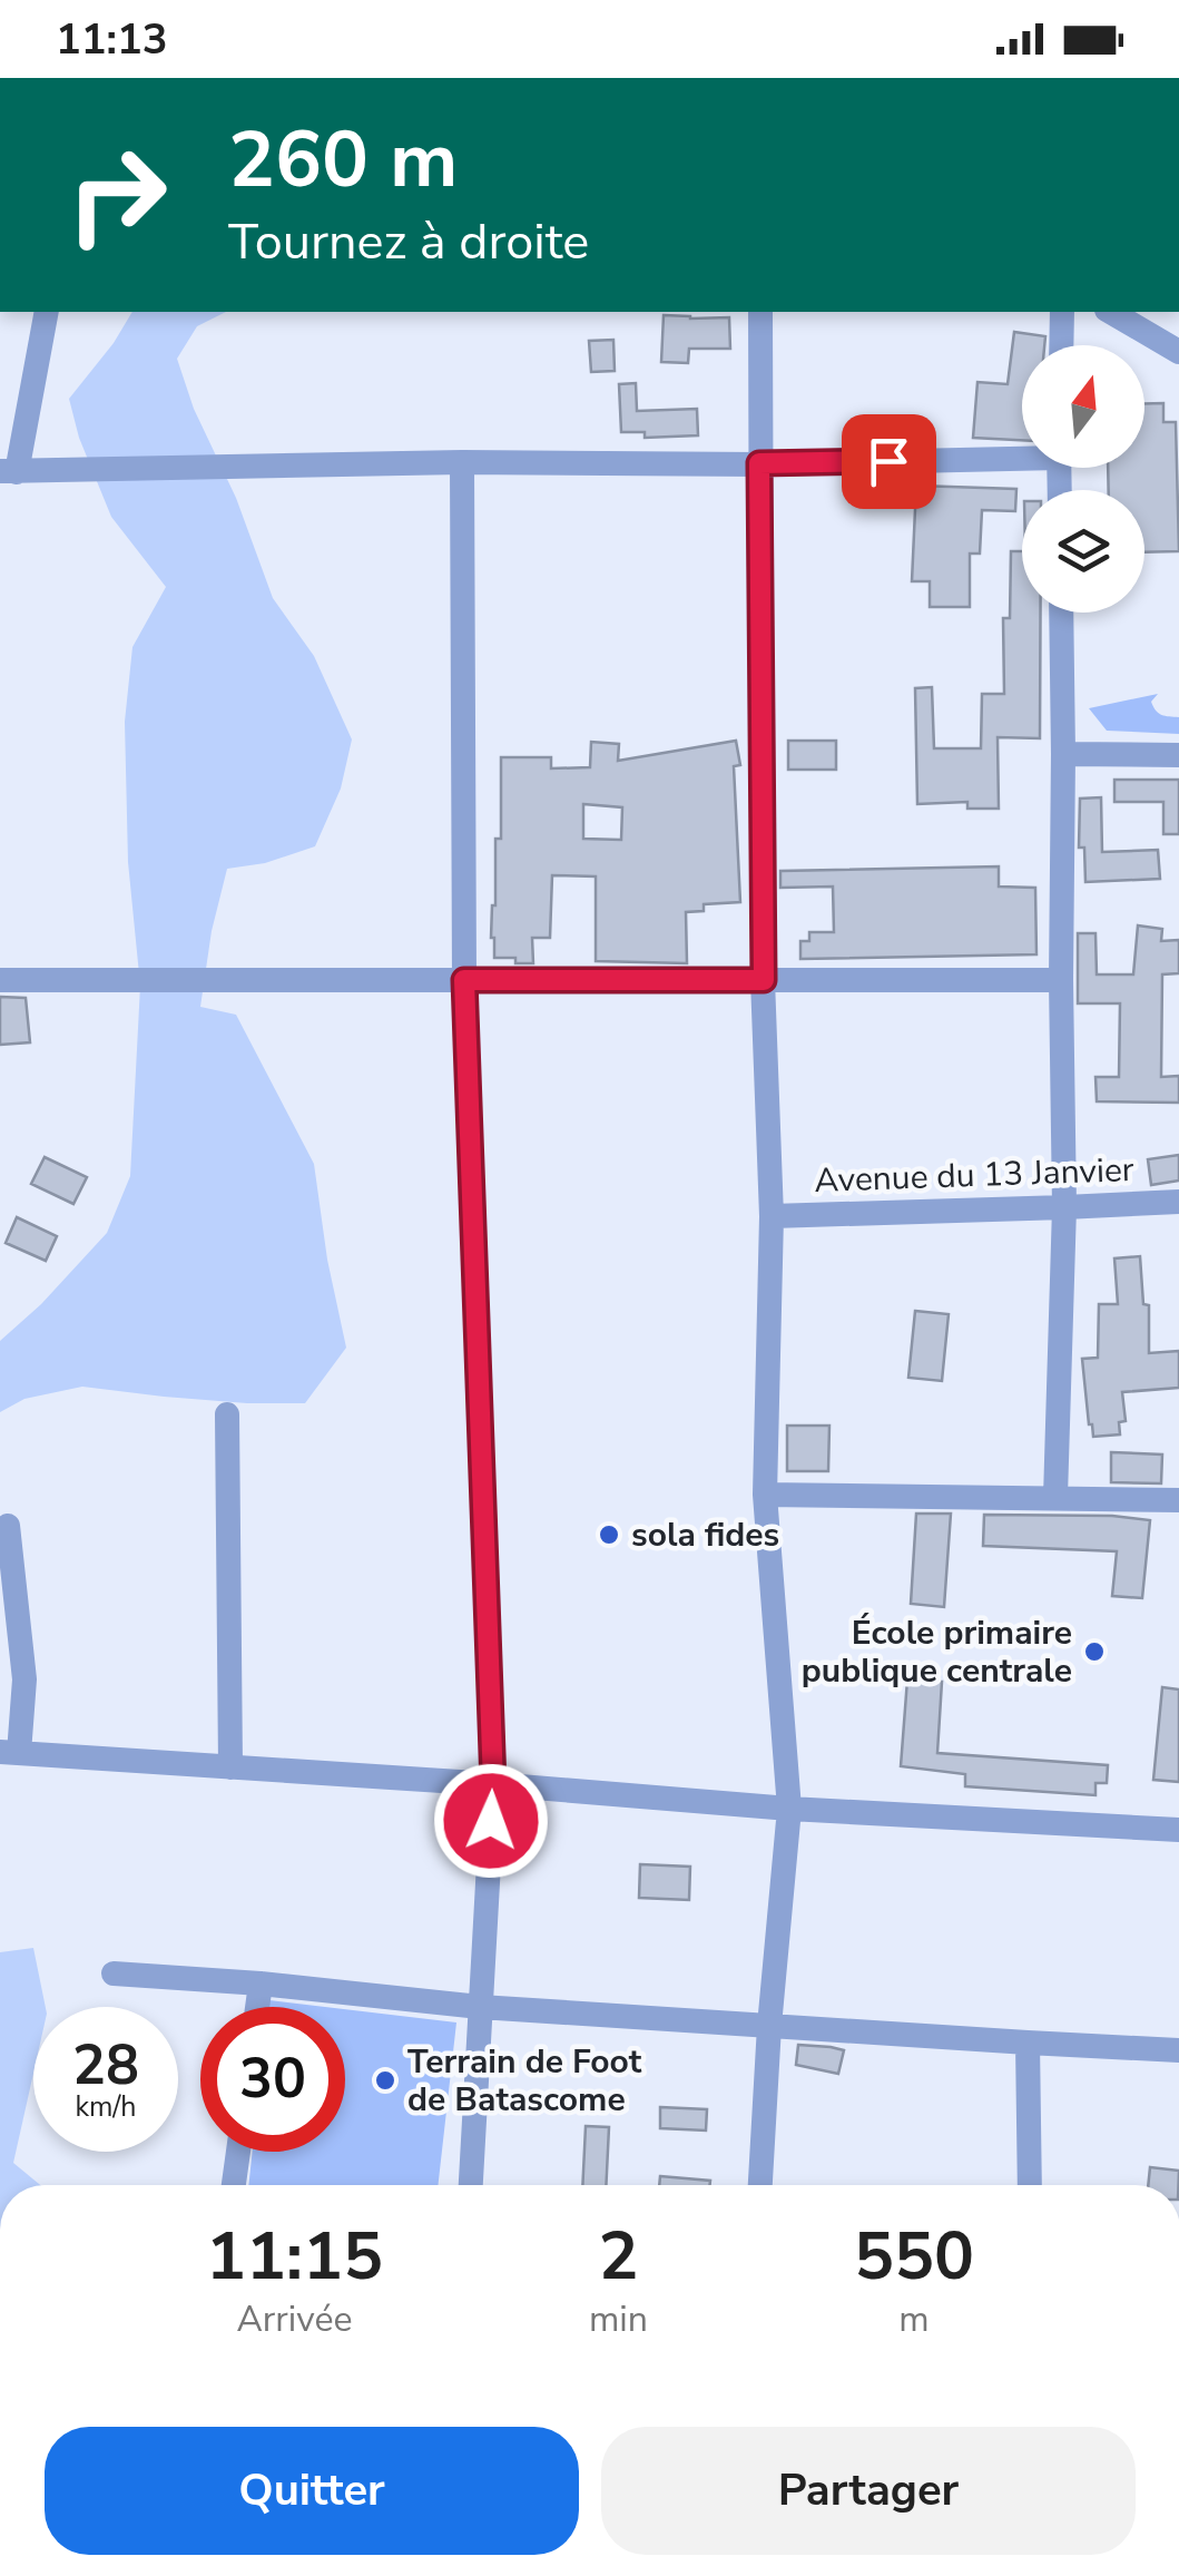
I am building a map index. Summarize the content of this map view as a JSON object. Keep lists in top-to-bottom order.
{
  "streets": {
    "street": ["Avenue du 13 Janvier"]
  },
  "places": ["sola fides", "École primaire publique centrale", "Terrain de Foot de Batascome"],
  "north": "top",
  "page": {
    "status": "11:13",
    "turn": ["260 m", "Tournez à droite"],
    "speed": "28 km/h",
    "limit": "30",
    "eta": [
      "11:15",
      "Arrivée",
      "2",
      "min",
      "550",
      "m"
    ],
    "buttons": ["Quitter", "Partager"]
  }
}
